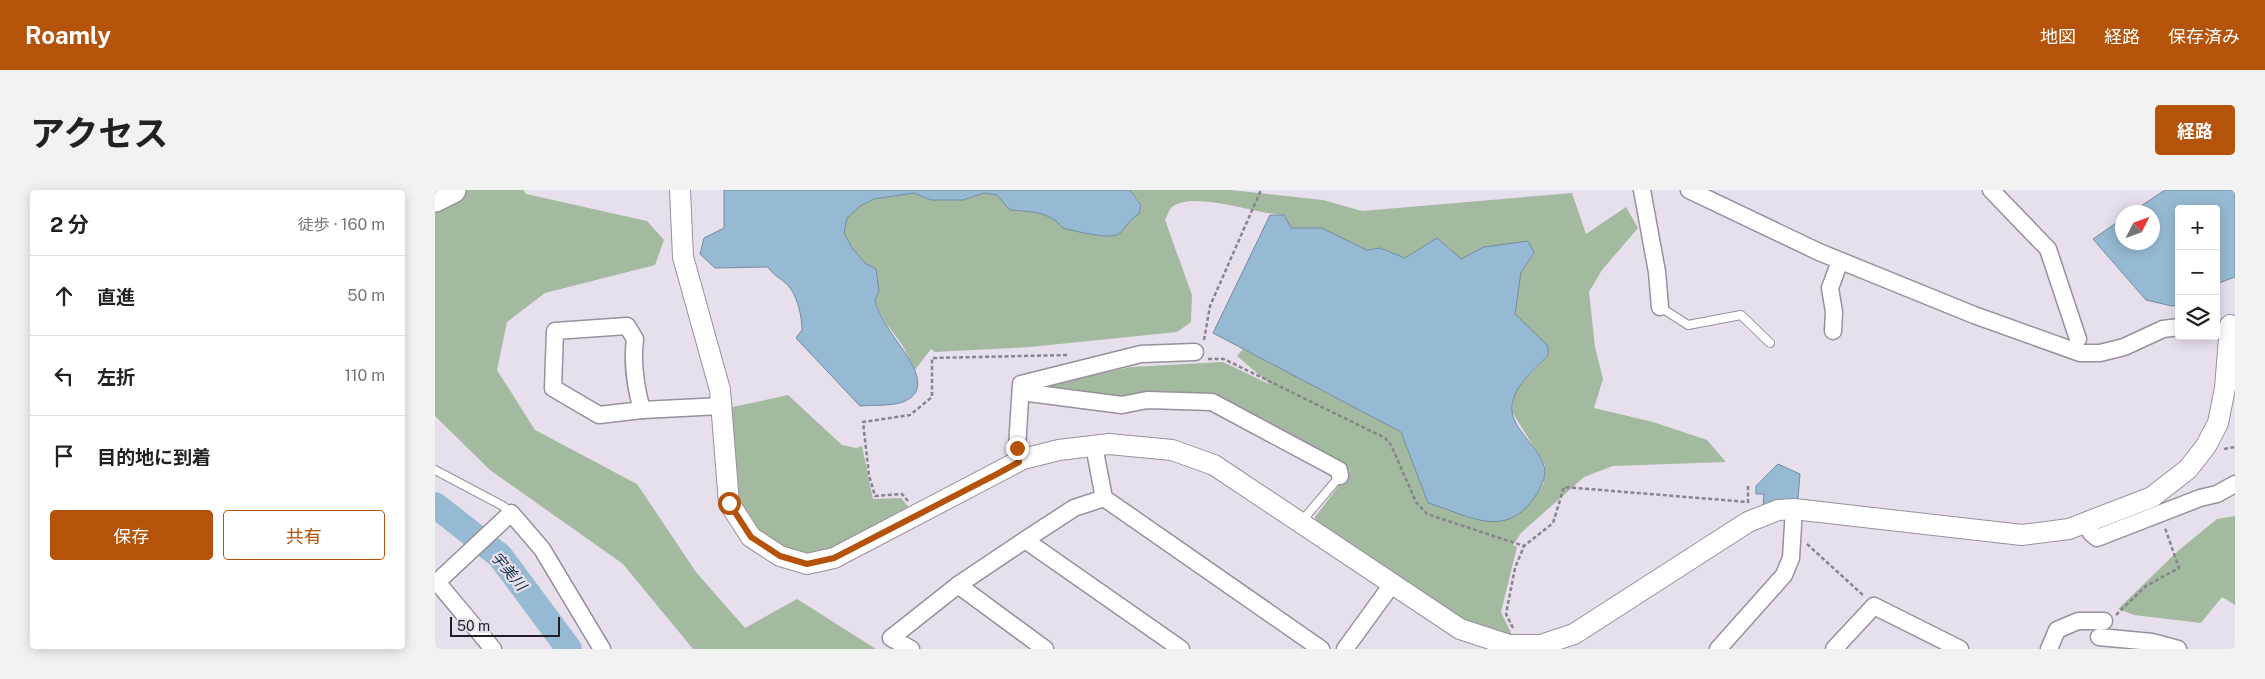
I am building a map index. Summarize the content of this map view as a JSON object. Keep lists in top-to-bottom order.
{
  "water": ["宇美川"],
  "scale_bar": "50 m",
  "north": "top right",
  "page": {
    "header": "Roamly",
    "nav": ["地図", "経路", "保存済み"],
    "title": "アクセス",
    "buttons": [
      "経路",
      ["保存", "共有"]
    ],
    "heading": ["2 分", "徒歩 · 160 m"],
    "map_buttons": ["+", "−"],
    "list": [
      ["直進", "50 m"],
      ["左折", "110 m"],
      "目的地に到着"
    ],
    "scale": "50 m"
  }
}
